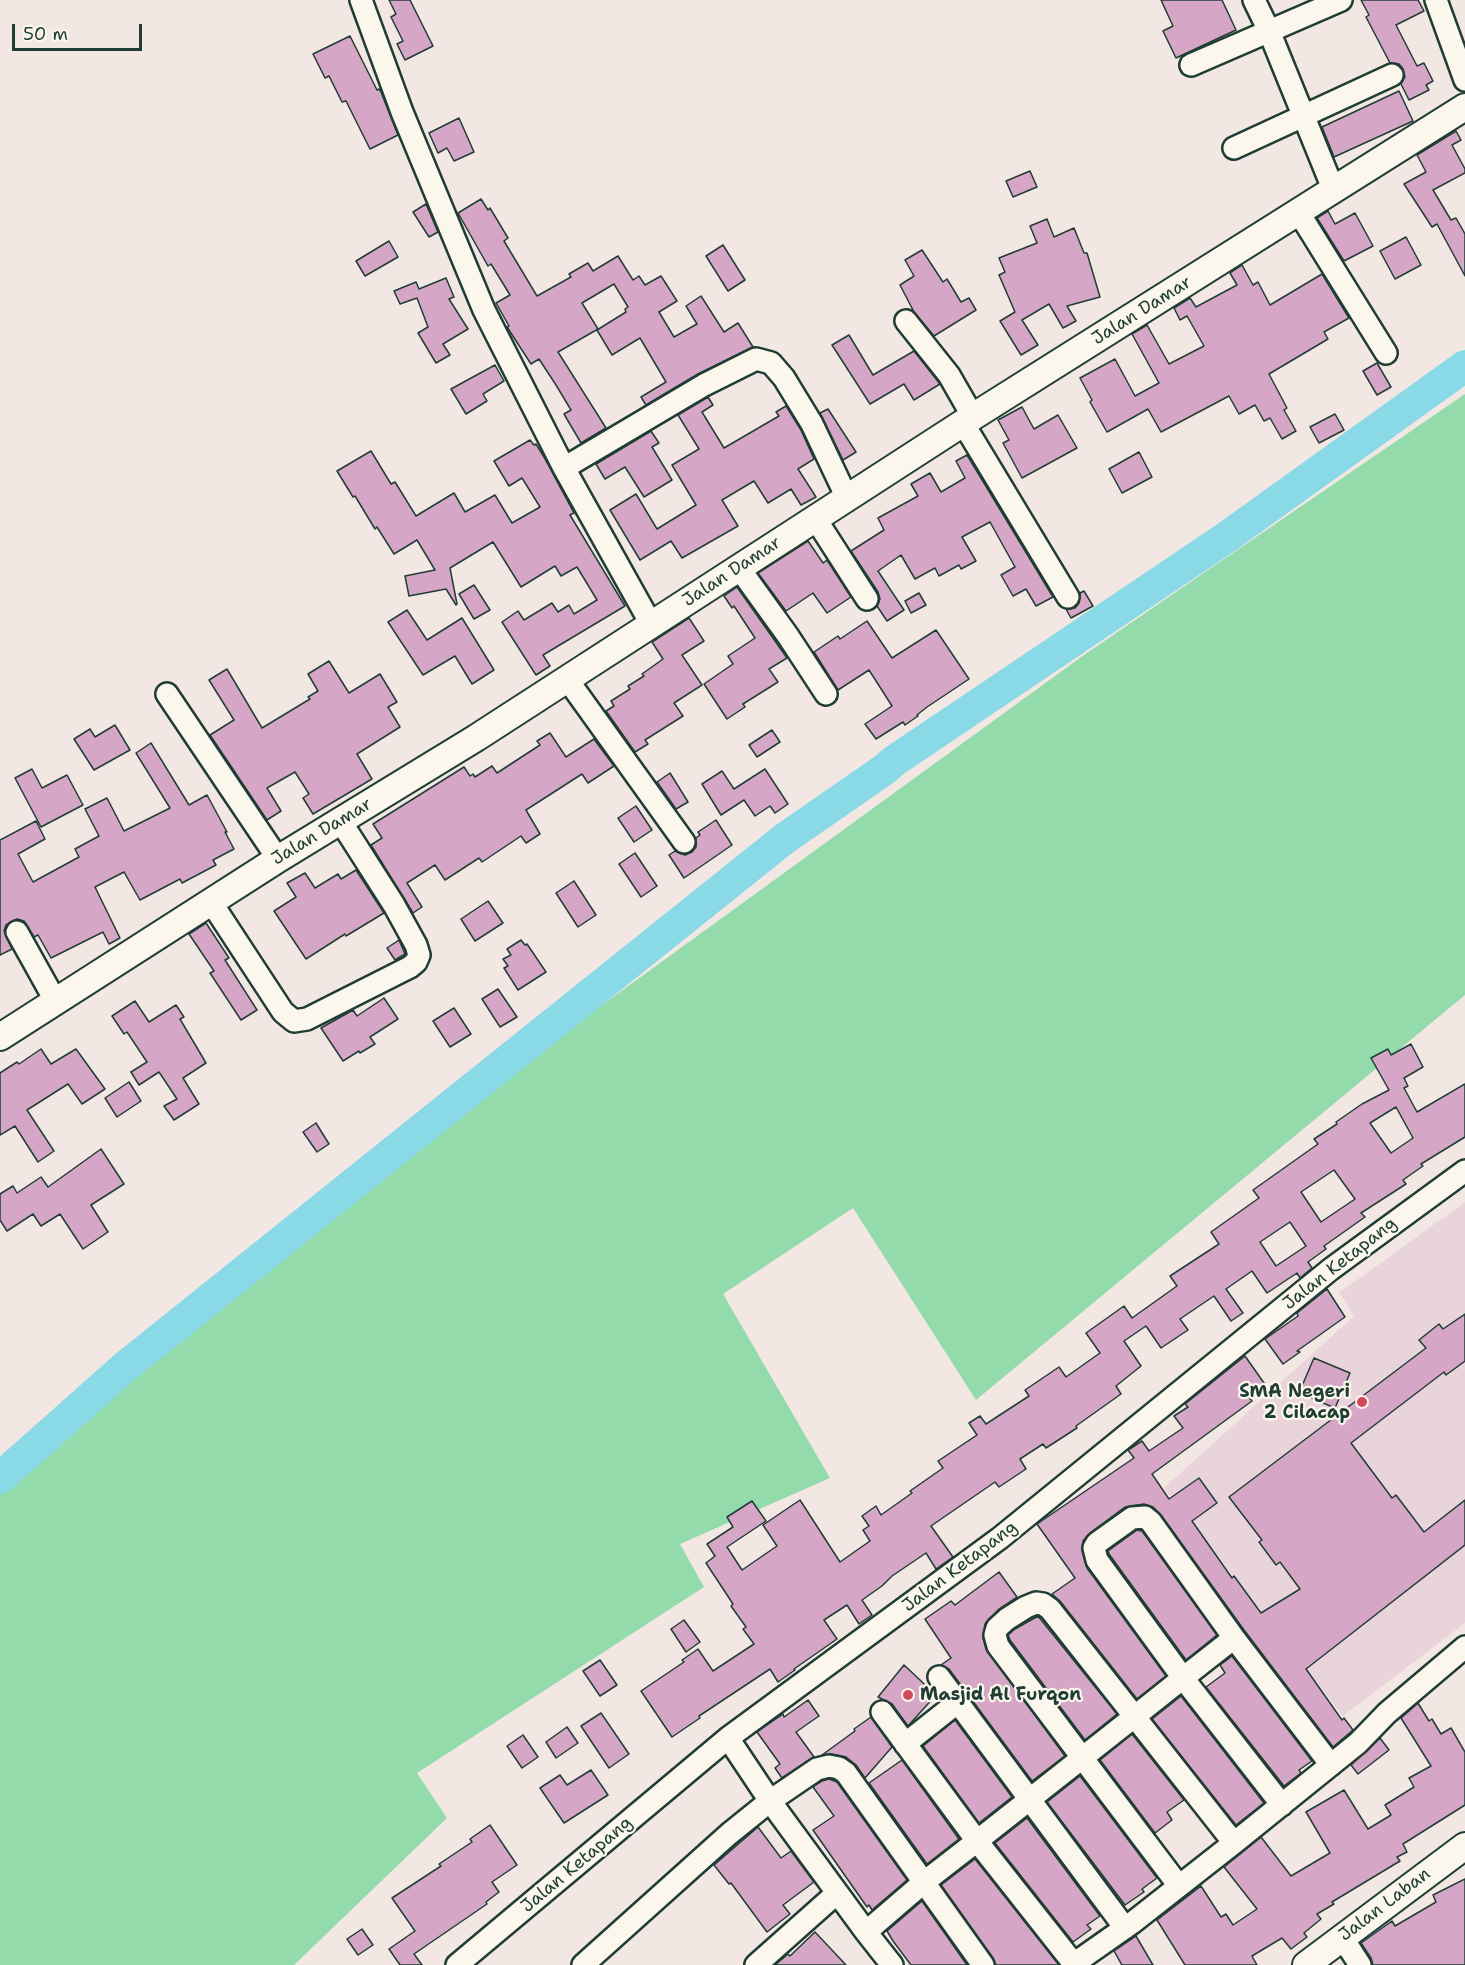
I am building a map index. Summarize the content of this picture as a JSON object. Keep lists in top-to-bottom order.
{
  "streets": {
    "street": ["Jalan Damar", "Jalan Ketapang", "Jalan Laban"]
  },
  "places": ["SMA Negeri 2 Cilacap", "Masjid Al Furqon"],
  "scale_bar": "50 m"
}
